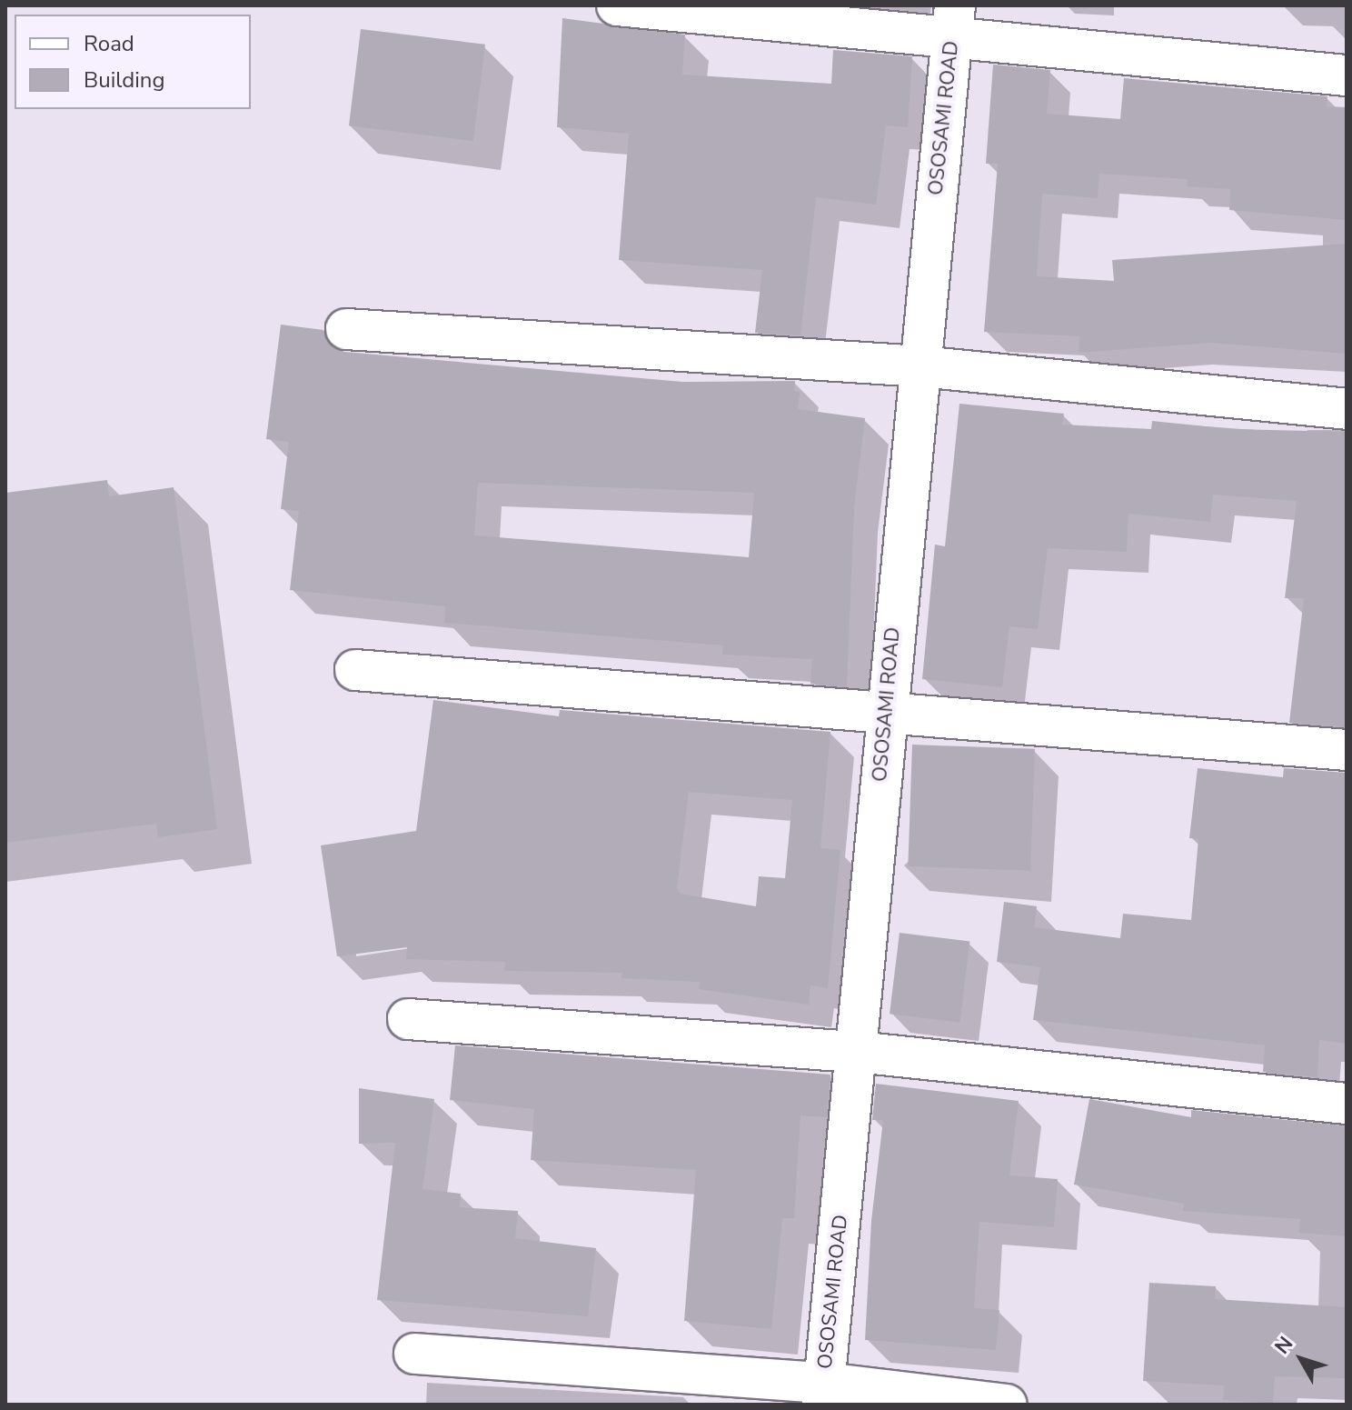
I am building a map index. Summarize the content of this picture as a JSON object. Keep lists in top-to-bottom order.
{
  "streets": {
    "street": ["OSOSAMI ROAD"]
  },
  "legend": ["Road", "Building"],
  "north": "top left"
}
